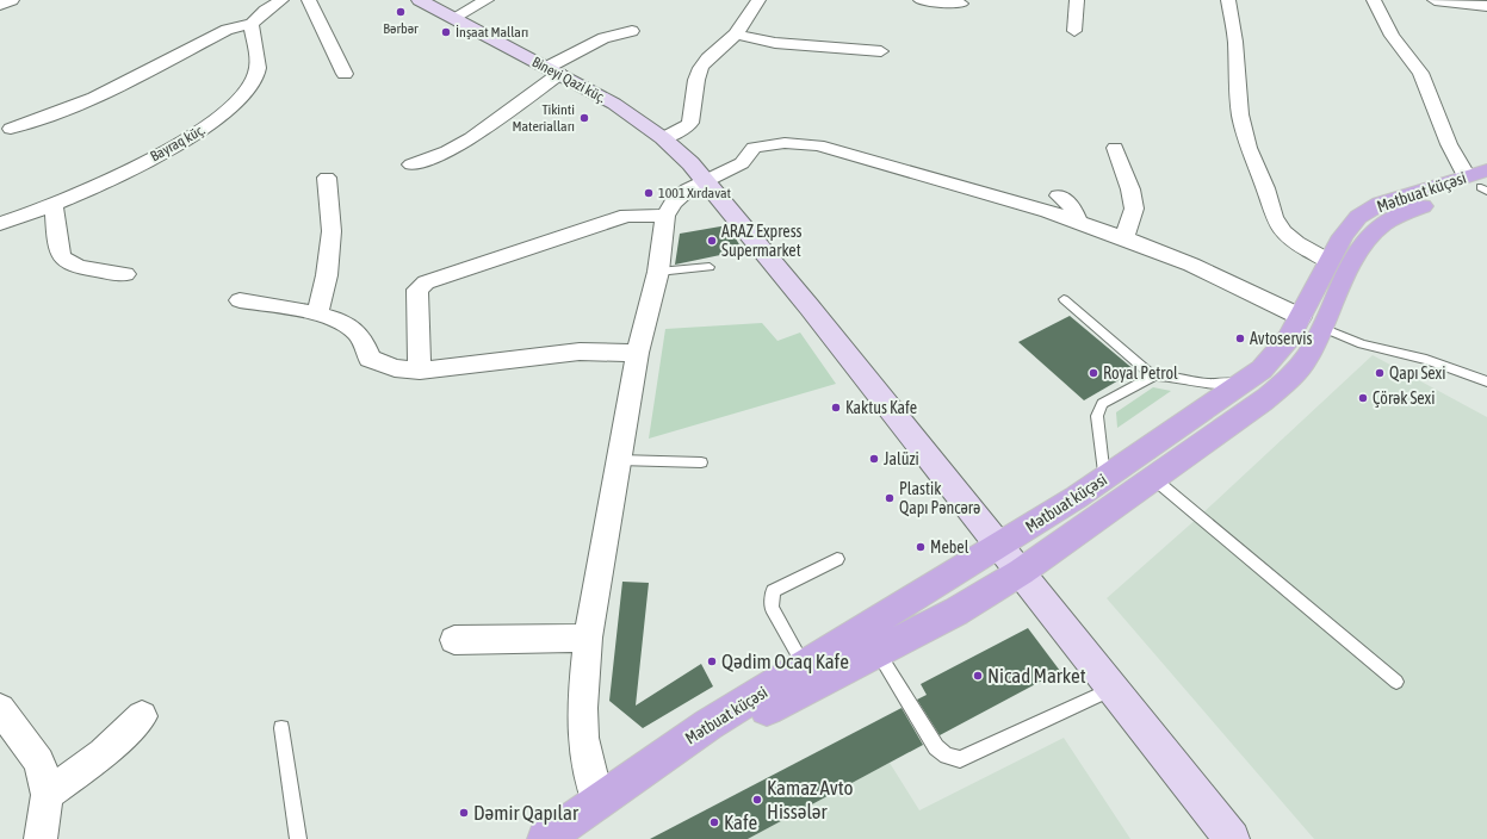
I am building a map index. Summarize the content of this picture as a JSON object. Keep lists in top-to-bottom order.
{
  "streets": {
    "main road": ["Bineyi Qazi küç.", "Mətbuat küçəsi"],
    "street": ["Bayraq küç."]
  },
  "crossings": [
    ["Bineyi Qazi küç.", "Mətbuat küçəsi"]
  ],
  "places": [
    "Bərbər",
    "İnşaat Malları",
    "Tikinti Materialları",
    "1001 Xırdavat",
    "ARAZ Express Supermarket",
    "Avtoservis",
    "Royal Petrol",
    "Qapı Sexi",
    "Çörək Sexi",
    "Kaktus Kafe",
    "Jalüzi",
    "Plastik Qapı Pəncərə",
    "Mebel",
    "Qədim Ocaq Kafe",
    "Nicad Market",
    "Kamaz Avto Hissələr",
    "Dəmir Qapılar",
    "Kafe"
  ]
}
